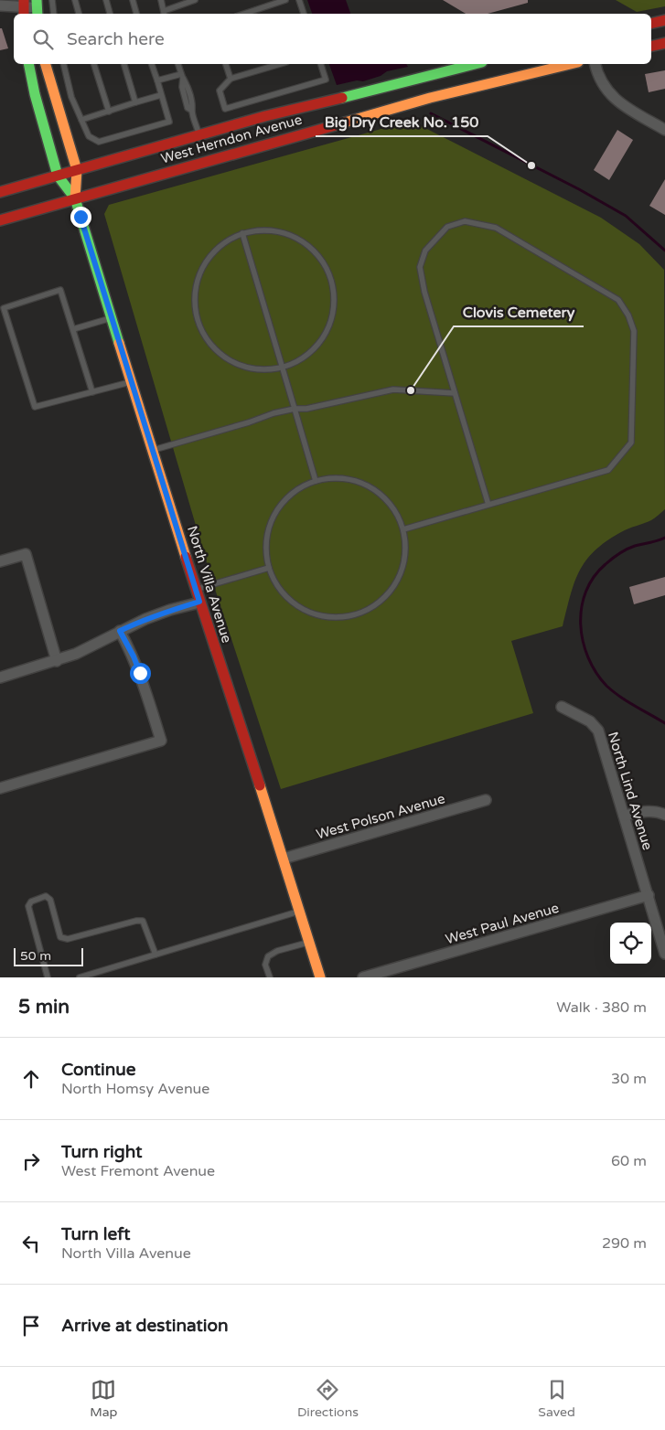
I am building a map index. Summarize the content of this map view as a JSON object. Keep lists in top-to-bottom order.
{
  "streets": {
    "main road": ["West Herndon Avenue", "North Villa Avenue"],
    "street": ["North Lind Avenue", "West Polson Avenue", "West Paul Avenue"]
  },
  "crossings": [
    ["West Herndon Avenue", "North Villa Avenue"],
    ["North Villa Avenue", "West Polson Avenue"],
    ["North Lind Avenue", "West Paul Avenue"]
  ],
  "places": ["Big Dry Creek No. 150", "Clovis Cemetery"],
  "scale_bar": "50 m",
  "page": {
    "search": "Search here",
    "scale": "50 m",
    "heading": ["5 min", "Walk · 380 m"],
    "list": [
      ["Continue", "North Homsy Avenue", "30 m"],
      ["Turn right", "West Fremont Avenue", "60 m"],
      ["Turn left", "North Villa Avenue", "290 m"],
      "Arrive at destination"
    ],
    "nav": ["Map", "Directions", "Saved"]
  }
}
